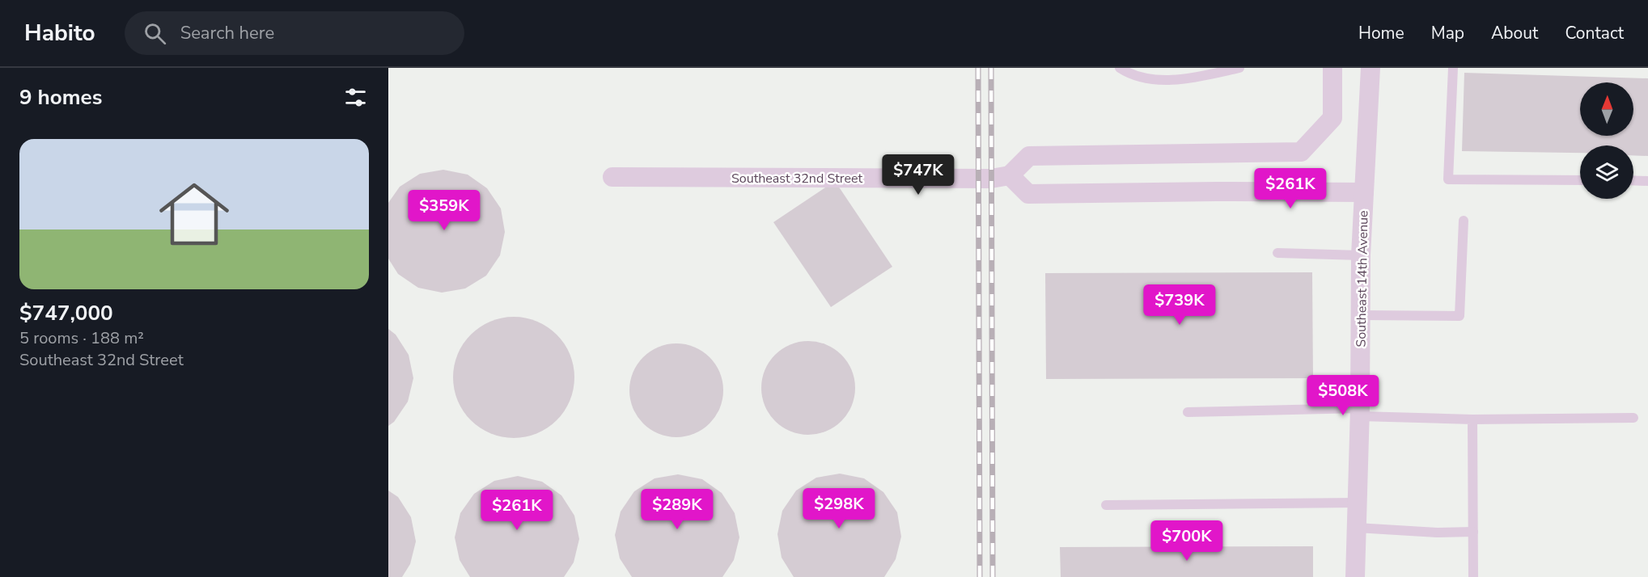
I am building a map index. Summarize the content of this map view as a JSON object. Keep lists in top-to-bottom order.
{
  "streets": {
    "street": ["Southeast 32nd Street", "Southeast 14th Avenue"]
  },
  "north": "top",
  "page": {
    "header": "Habito",
    "search": "Search here",
    "nav": [
      "Home",
      "Map",
      "About",
      "Contact"
    ],
    "heading": "9 homes",
    "list": [
      {
        "name": "$747,000",
        "note": "5 rooms · 188 m² · Southeast 32nd Street"
      }
    ],
    "price": [
      "$747K",
      "$261K",
      "$359K",
      "$739K",
      "$508K",
      "$298K",
      "$289K",
      "$261K",
      "$700K"
    ]
  }
}
